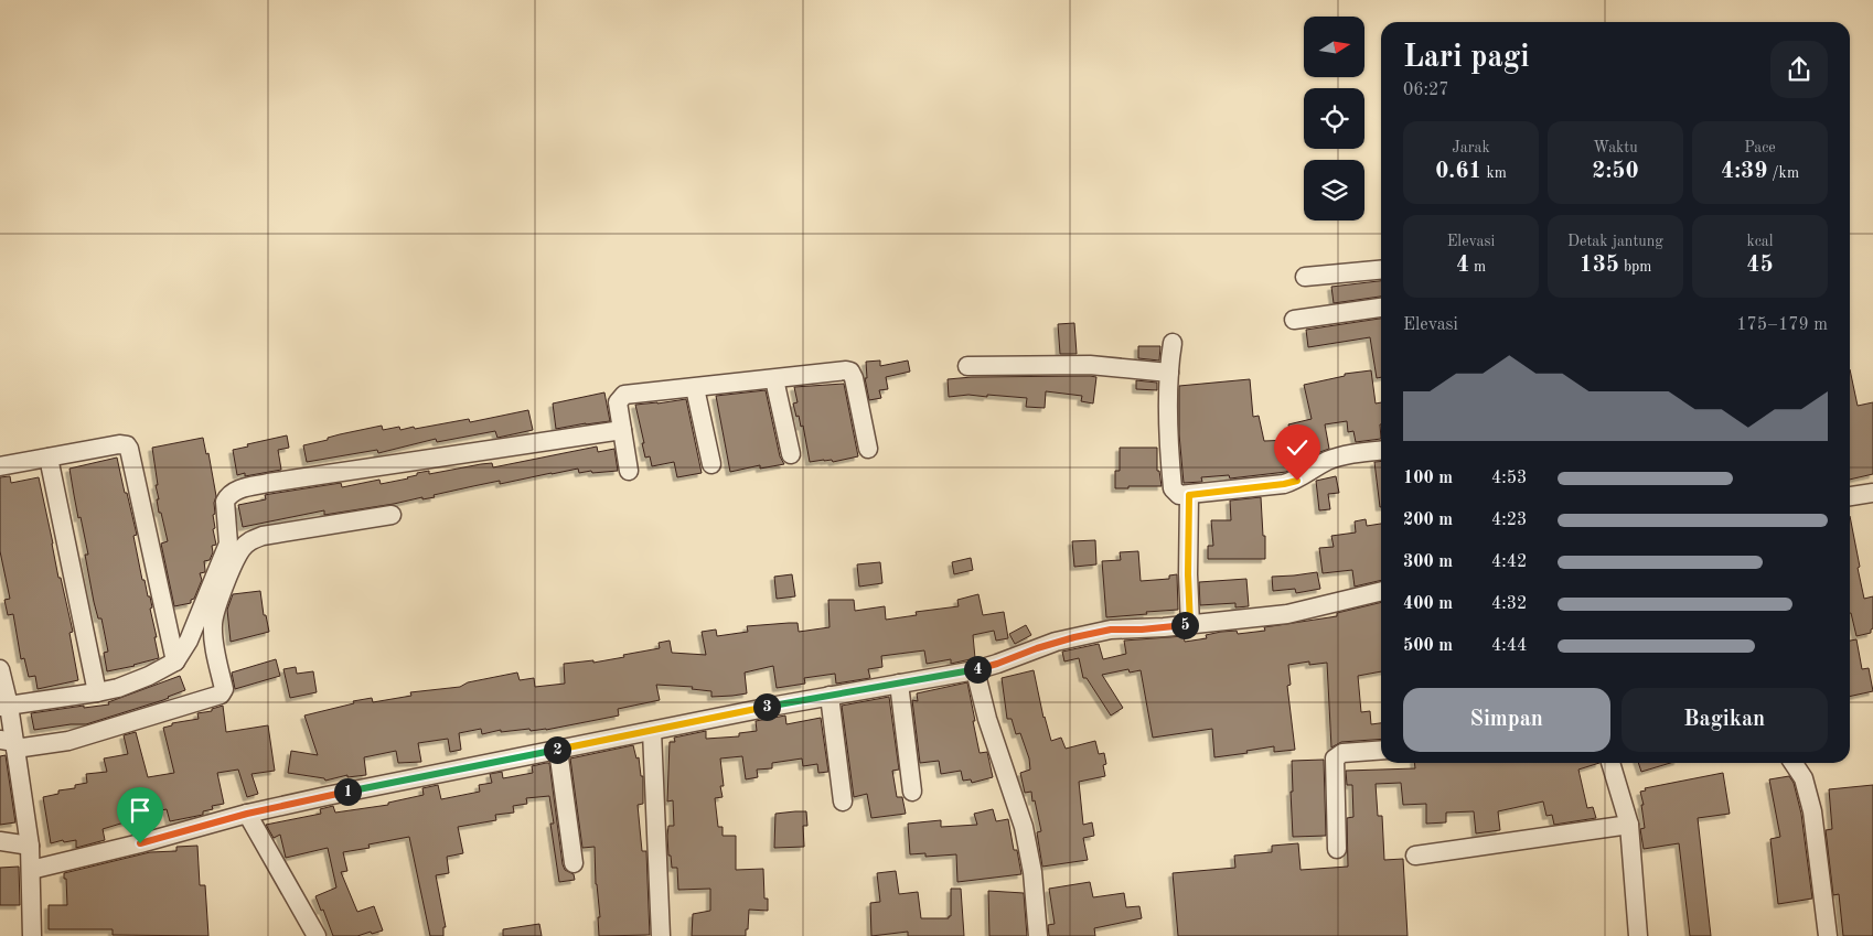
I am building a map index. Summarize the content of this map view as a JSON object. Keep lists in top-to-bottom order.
{
  "north": "right",
  "page": {
    "heading": ["Lari pagi", "06:27"],
    "stats": [
      ["Jarak", "0.61 km"],
      ["Waktu", "2:50"],
      ["Pace", "4:39 /km"],
      ["Elevasi", "4 m"],
      ["Detak jantung", "135 bpm"],
      ["kcal", "45"]
    ],
    "chart": ["Elevasi", "175–179 m"],
    "list": [
      {
        "name": "100 m",
        "note": "4:53"
      },
      {
        "name": "200 m",
        "note": "4:23"
      },
      {
        "name": "300 m",
        "note": "4:42"
      },
      {
        "name": "400 m",
        "note": "4:32"
      },
      {
        "name": "500 m",
        "note": "4:44"
      }
    ],
    "pins": [
      "5",
      "4",
      "3",
      "2",
      "1"
    ],
    "buttons": ["Simpan", "Bagikan"]
  }
}
